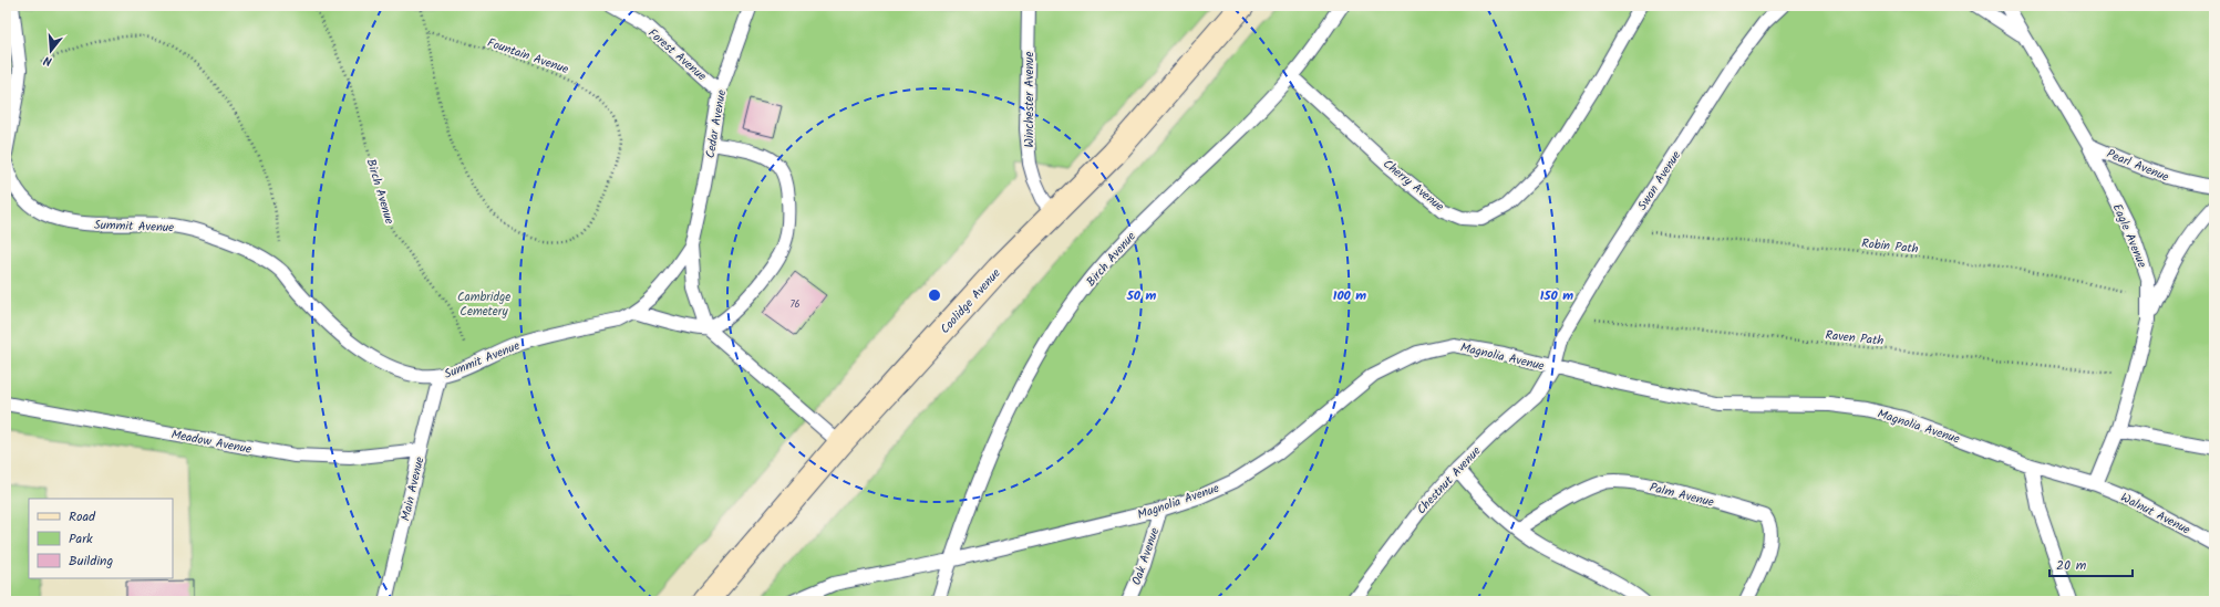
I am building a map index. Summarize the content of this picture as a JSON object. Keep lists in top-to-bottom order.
{
  "streets": {
    "street": ["Coolidge Avenue"],
    "lane": [
      "Forest Avenue",
      "Winchester Avenue",
      "Cedar Avenue",
      "Pearl Avenue",
      "Swan Avenue",
      "Cherry Avenue",
      "Birch Avenue",
      "Summit Avenue",
      "Eagle Avenue",
      "Magnolia Avenue",
      "Meadow Avenue",
      "Chestnut Avenue",
      "Main Avenue",
      "Palm Avenue",
      "Walnut Avenue",
      "Oak Avenue"
    ],
    "path": ["Fountain Avenue", "Robin Path", "Raven Path"]
  },
  "crossings": [
    ["Forest Avenue", "Cedar Avenue"],
    ["Winchester Avenue", "Coolidge Avenue"],
    ["Pearl Avenue", "Eagle Avenue"],
    ["Swan Avenue", "Robin Path"],
    ["Swan Avenue", "Raven Path"],
    ["Swan Avenue", "Magnolia Avenue"],
    ["Swan Avenue", "Chestnut Avenue"],
    ["Cherry Avenue", "Birch Avenue"],
    ["Birch Avenue", "Summit Avenue"],
    ["Birch Avenue", "Magnolia Avenue"],
    ["Summit Avenue", "Main Avenue"],
    ["Eagle Avenue", "Robin Path"],
    ["Eagle Avenue", "Raven Path"],
    ["Eagle Avenue", "Magnolia Avenue"],
    ["Eagle Avenue", "Walnut Avenue"],
    ["Magnolia Avenue", "Chestnut Avenue"],
    ["Magnolia Avenue", "Walnut Avenue"],
    ["Magnolia Avenue", "Oak Avenue"],
    ["Meadow Avenue", "Main Avenue"]
  ],
  "parks": ["Cambridge Cemetery"],
  "house_numbers": ["76"],
  "legend": ["Road", "Park", "Building"],
  "scale_bar": "20 m",
  "north": "bottom",
  "rings": ["50 m", "100 m", "150 m"]
}
